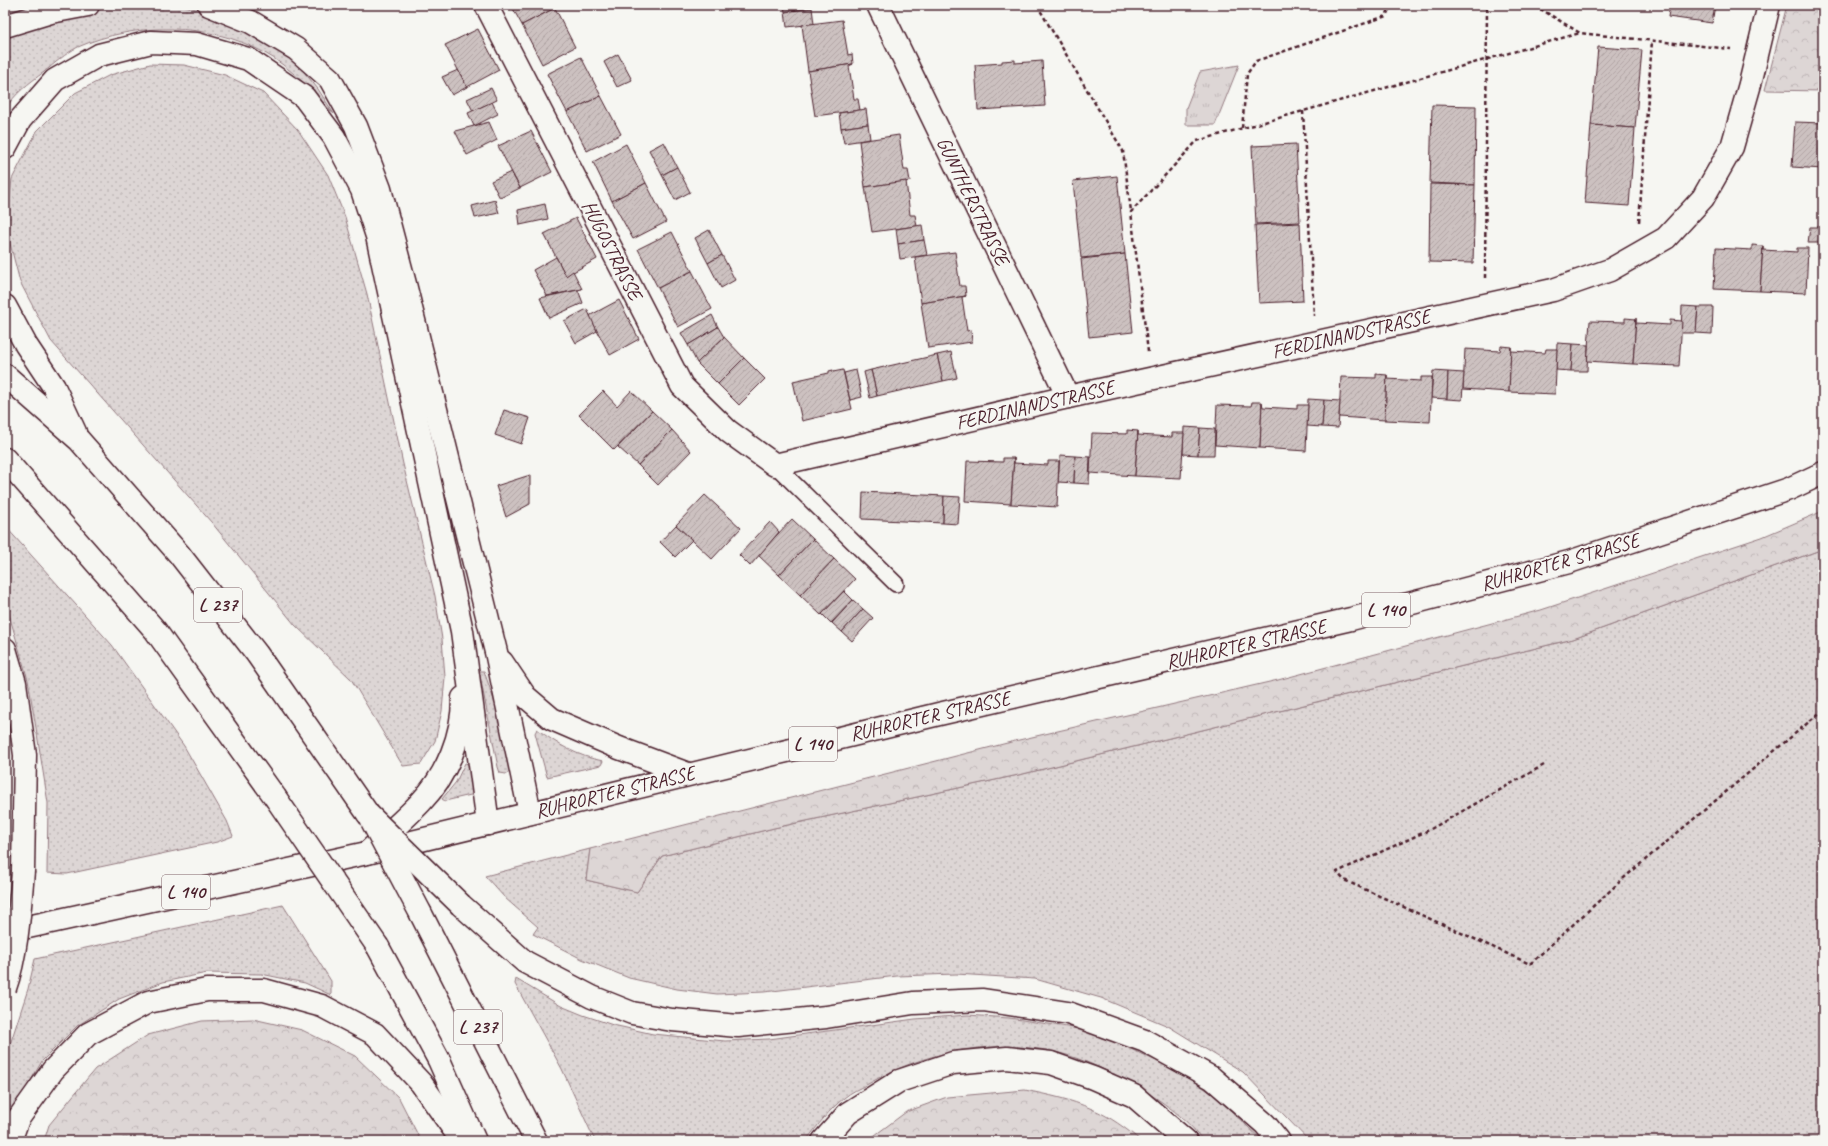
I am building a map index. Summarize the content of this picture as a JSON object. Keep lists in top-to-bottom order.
{
  "streets": {
    "main road": [
      "GUNTHERSTRASSE",
      "HUGOSTRASSE",
      "FERDINANDSTRASSE",
      "RUHRORTER STRASSE",
      "L 237",
      "L 140"
    ]
  },
  "crossings": [
    ["GUNTHERSTRASSE", "FERDINANDSTRASSE"],
    ["HUGOSTRASSE", "FERDINANDSTRASSE"]
  ]
}
